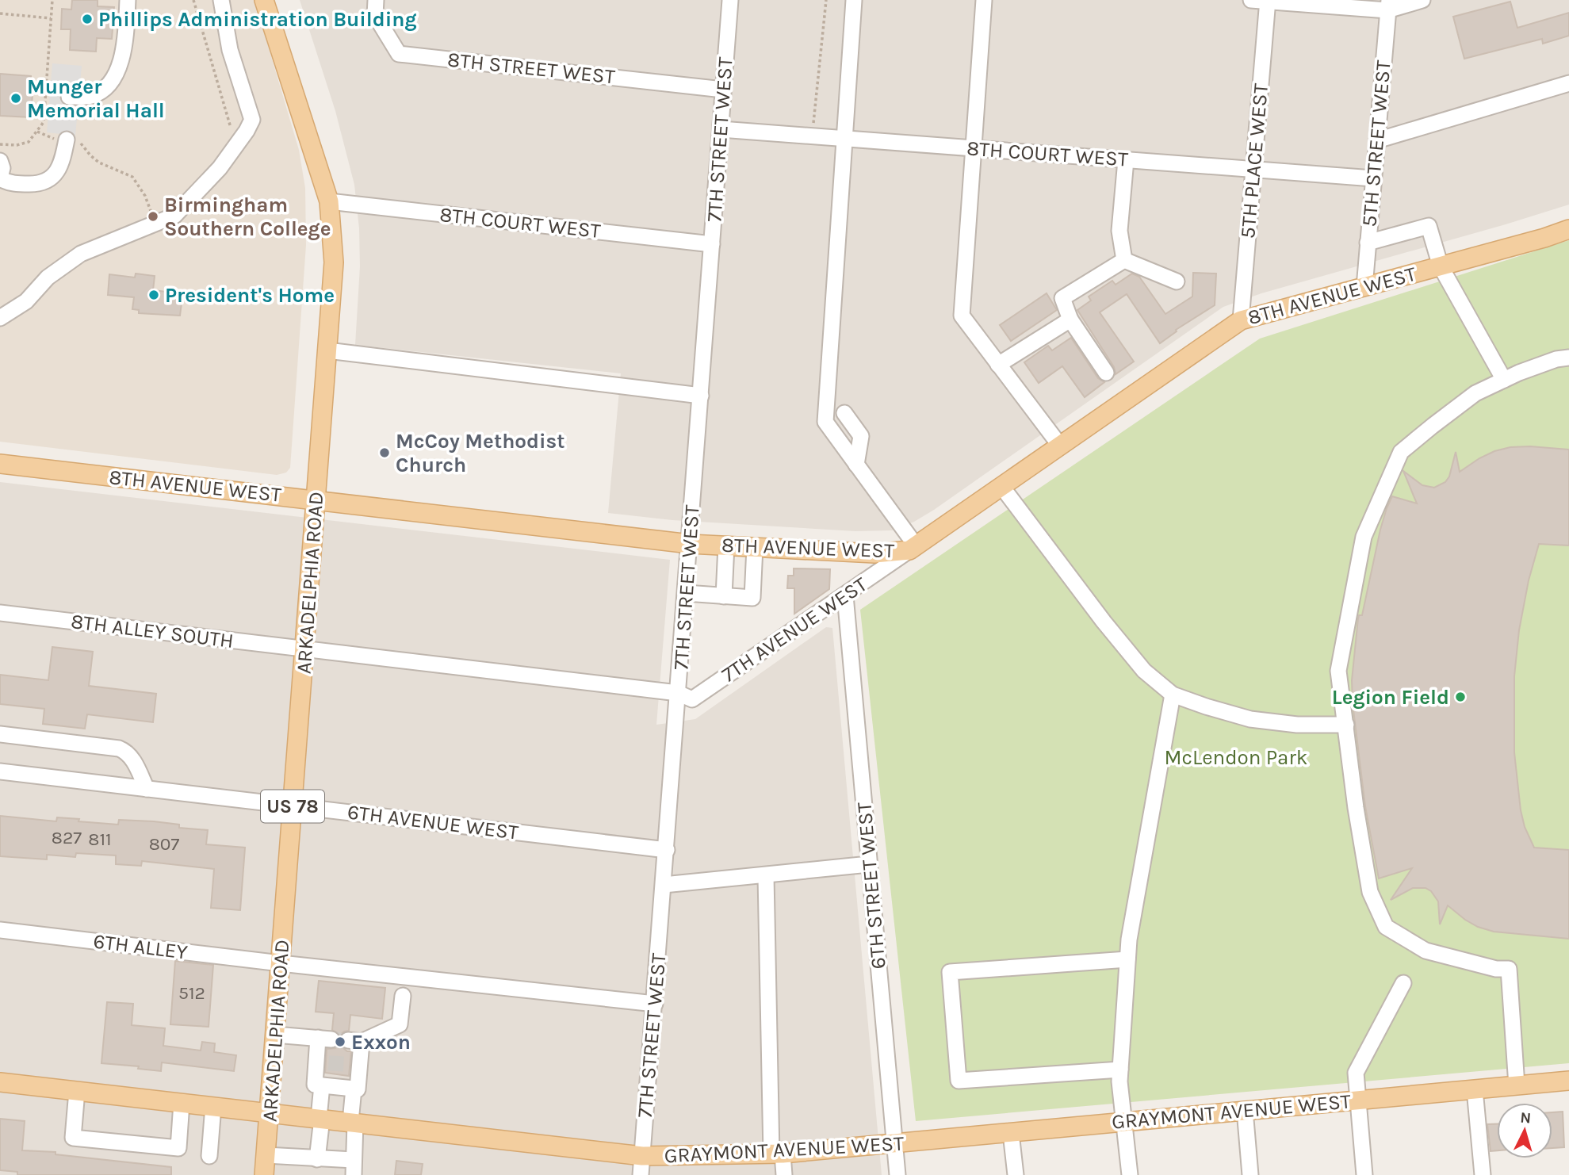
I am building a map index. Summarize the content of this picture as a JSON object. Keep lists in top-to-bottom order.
{
  "streets": {
    "main road": [
      "8TH AVENUE WEST",
      "ARKADELPHIA ROAD",
      "US 78",
      "GRAYMONT AVENUE WEST"
    ],
    "street": [
      "8TH STREET WEST",
      "7TH STREET WEST",
      "5TH STREET WEST",
      "8TH COURT WEST",
      "5TH PLACE WEST",
      "7TH AVENUE WEST",
      "8TH ALLEY SOUTH",
      "6TH AVENUE WEST",
      "6TH STREET WEST",
      "6TH ALLEY"
    ]
  },
  "crossings": [
    ["8TH STREET WEST", "7TH STREET WEST"],
    ["7TH STREET WEST", "8TH COURT WEST"],
    ["7TH STREET WEST", "8TH AVENUE WEST"],
    ["7TH STREET WEST", "7TH AVENUE WEST"],
    ["7TH STREET WEST", "8TH ALLEY SOUTH"],
    ["7TH STREET WEST", "6TH AVENUE WEST"],
    ["7TH STREET WEST", "6TH ALLEY"],
    ["7TH STREET WEST", "GRAYMONT AVENUE WEST"],
    ["5TH STREET WEST", "8TH COURT WEST"],
    ["5TH STREET WEST", "8TH AVENUE WEST"],
    ["8TH COURT WEST", "5TH PLACE WEST"],
    ["8TH COURT WEST", "ARKADELPHIA ROAD"],
    ["5TH PLACE WEST", "8TH AVENUE WEST"],
    ["8TH AVENUE WEST", "ARKADELPHIA ROAD"],
    ["8TH AVENUE WEST", "7TH AVENUE WEST"],
    ["ARKADELPHIA ROAD", "8TH ALLEY SOUTH"],
    ["ARKADELPHIA ROAD", "6TH AVENUE WEST"],
    ["ARKADELPHIA ROAD", "6TH ALLEY"],
    ["ARKADELPHIA ROAD", "GRAYMONT AVENUE WEST"],
    ["7TH AVENUE WEST", "8TH ALLEY SOUTH"],
    ["7TH AVENUE WEST", "6TH STREET WEST"],
    ["6TH STREET WEST", "GRAYMONT AVENUE WEST"]
  ],
  "parks": ["McLendon Park"],
  "places": [
    "Phillips Administration Building",
    "Munger Memorial Hall",
    "Birmingham Southern College",
    "President's Home",
    "McCoy Methodist Church",
    "Legion Field",
    "Exxon"
  ],
  "house_numbers": [
    "827",
    "811",
    "807",
    "512"
  ],
  "north": "top"
}
